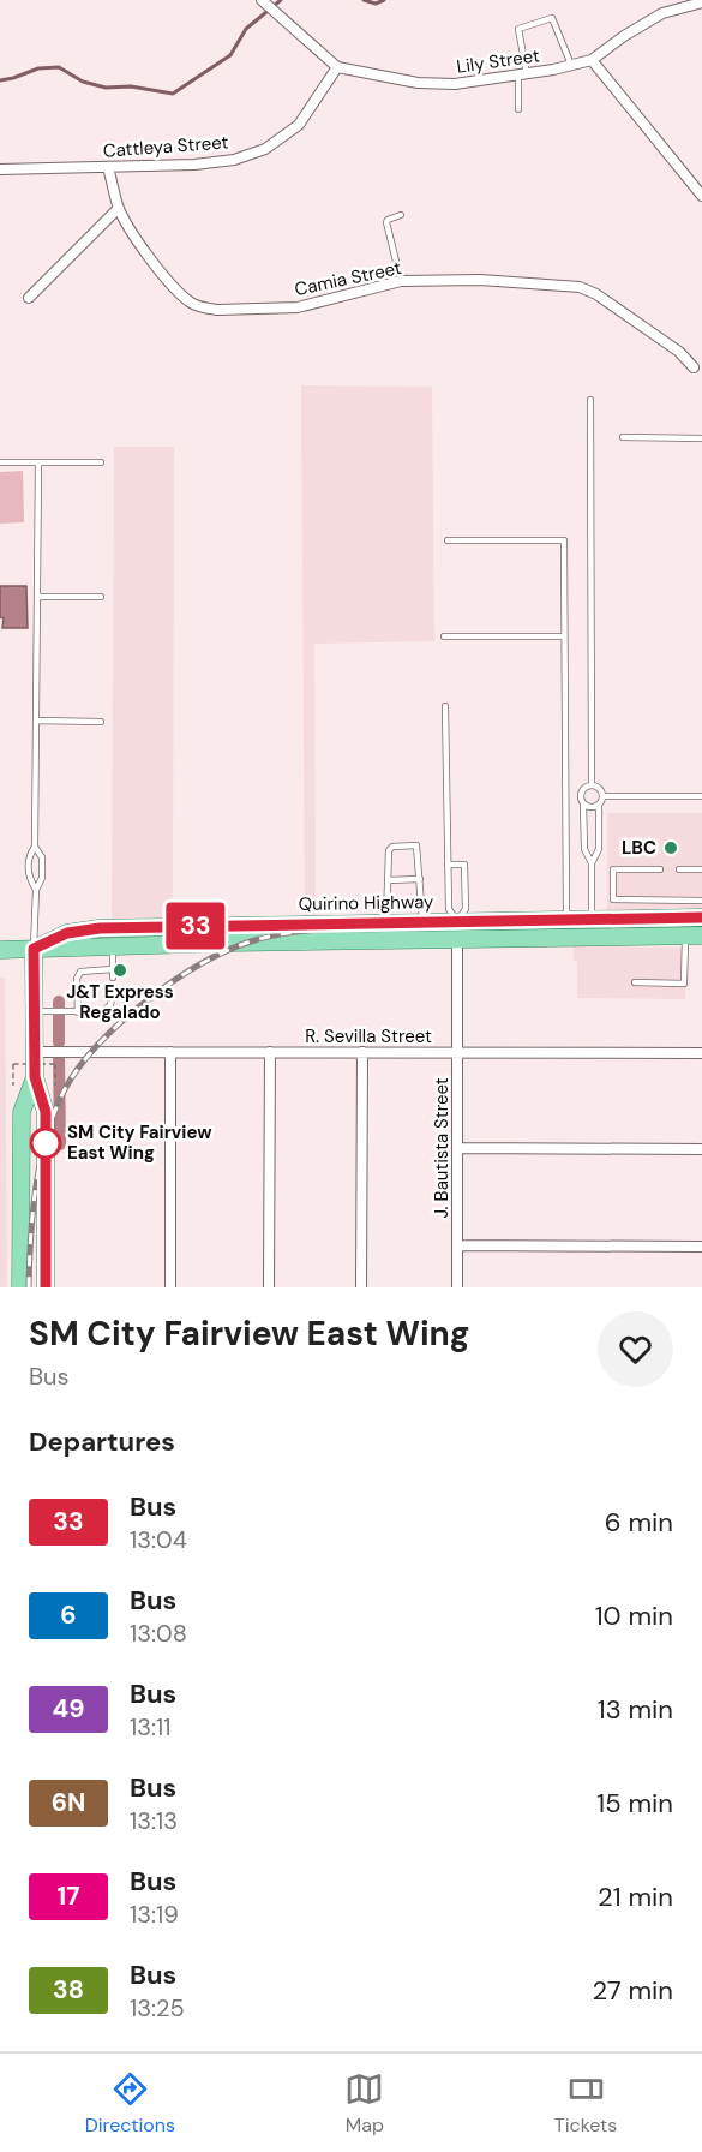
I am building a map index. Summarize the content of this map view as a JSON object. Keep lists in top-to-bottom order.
{
  "streets": {
    "main road": ["Quirino Highway"],
    "street": [
      "Lily Street",
      "Cattleya Street",
      "Camia Street",
      "R. Sevilla Street",
      "J. Bautista Street"
    ]
  },
  "crossings": [
    ["Lily Street", "Cattleya Street"],
    ["Cattleya Street", "Camia Street"],
    ["Quirino Highway", "J. Bautista Street"],
    ["R. Sevilla Street", "J. Bautista Street"]
  ],
  "places": ["LBC", "J&T Express Regalado", "SM City Fairview East Wing"],
  "lines": ["bus line 33"],
  "page": {
    "on_map": "33",
    "heading": [
      ["SM City Fairview East Wing", "Bus"],
      "Departures"
    ],
    "list": [
      {
        "mark": "33",
        "name": "Bus",
        "note": "13:04",
        "value": "6 min"
      },
      {
        "mark": "6",
        "name": "Bus",
        "note": "13:08",
        "value": "10 min"
      },
      {
        "mark": "49",
        "name": "Bus",
        "note": "13:11",
        "value": "13 min"
      },
      {
        "mark": "6N",
        "name": "Bus",
        "note": "13:13",
        "value": "15 min"
      },
      {
        "mark": "17",
        "name": "Bus",
        "note": "13:19",
        "value": "21 min"
      },
      {
        "mark": "38",
        "name": "Bus",
        "note": "13:25",
        "value": "27 min"
      }
    ],
    "tabs": ["Directions", "Map", "Tickets"]
  }
}
